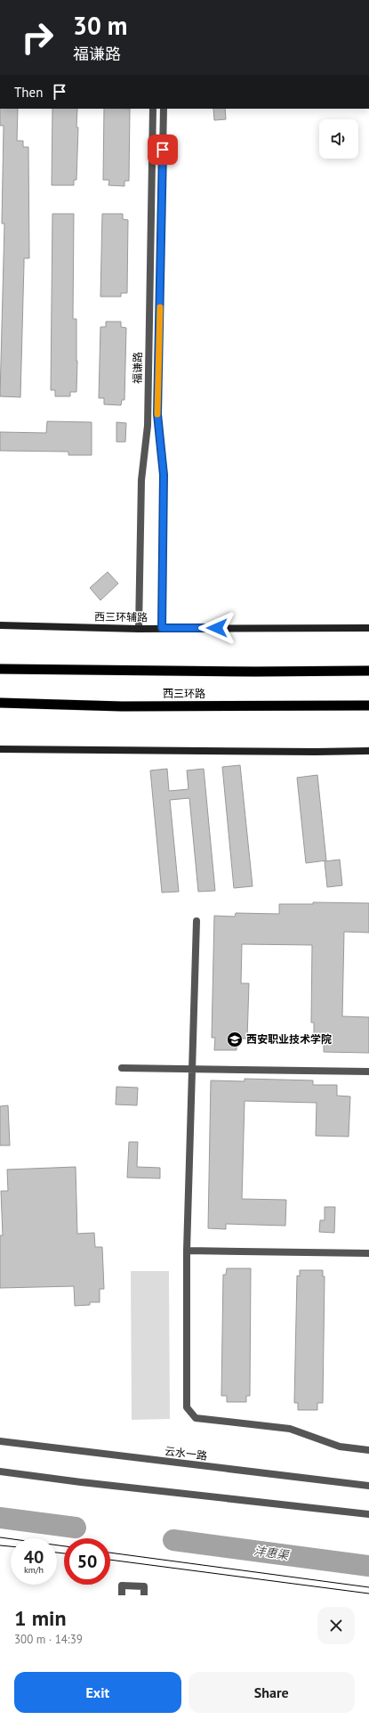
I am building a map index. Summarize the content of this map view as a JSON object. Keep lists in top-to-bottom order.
{
  "streets": {
    "highway": ["西三环路"],
    "main road": ["西三环辅路"],
    "street": ["福谦路", "云水一路"]
  },
  "crossings": [
    ["福谦路", "西三环辅路"]
  ],
  "water": ["沣惠渠"],
  "places": {
    "school or university": ["西安职业技术学院"]
  },
  "page": {
    "turn": ["30 m", "福谦路"],
    "then": "Then",
    "speed": "40 km/h",
    "limit": "50",
    "heading": ["1 min", "300 m · 14:39"],
    "buttons": ["Exit", "Share"]
  }
}
